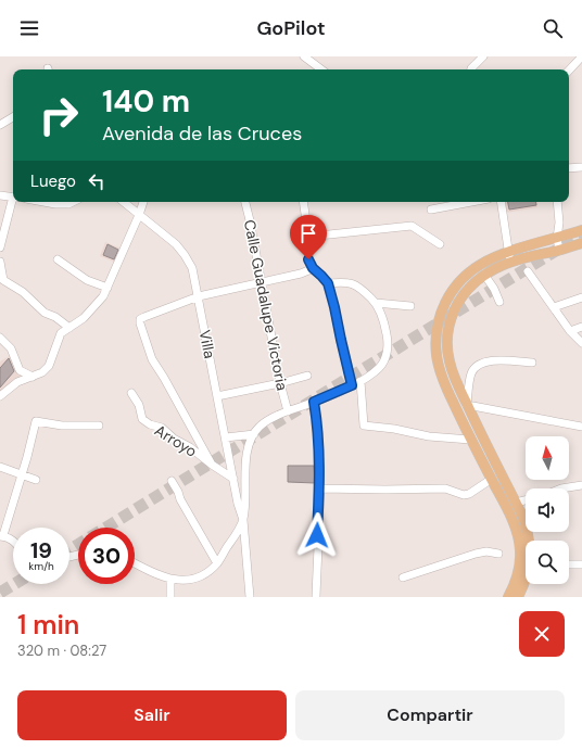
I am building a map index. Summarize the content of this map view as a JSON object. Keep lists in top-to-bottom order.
{
  "streets": {
    "street": ["Calle Guadalupe Victoria", "Villa", "Arroyo"]
  },
  "crossings": [
    ["Villa", "Arroyo"]
  ],
  "north": "top",
  "page": {
    "header": "GoPilot",
    "turn": ["140 m", "Avenida de las Cruces"],
    "then": "Luego",
    "speed": "19 km/h",
    "limit": "30",
    "heading": ["1 min", "320 m · 08:27"],
    "buttons": ["Salir", "Compartir"]
  }
}
